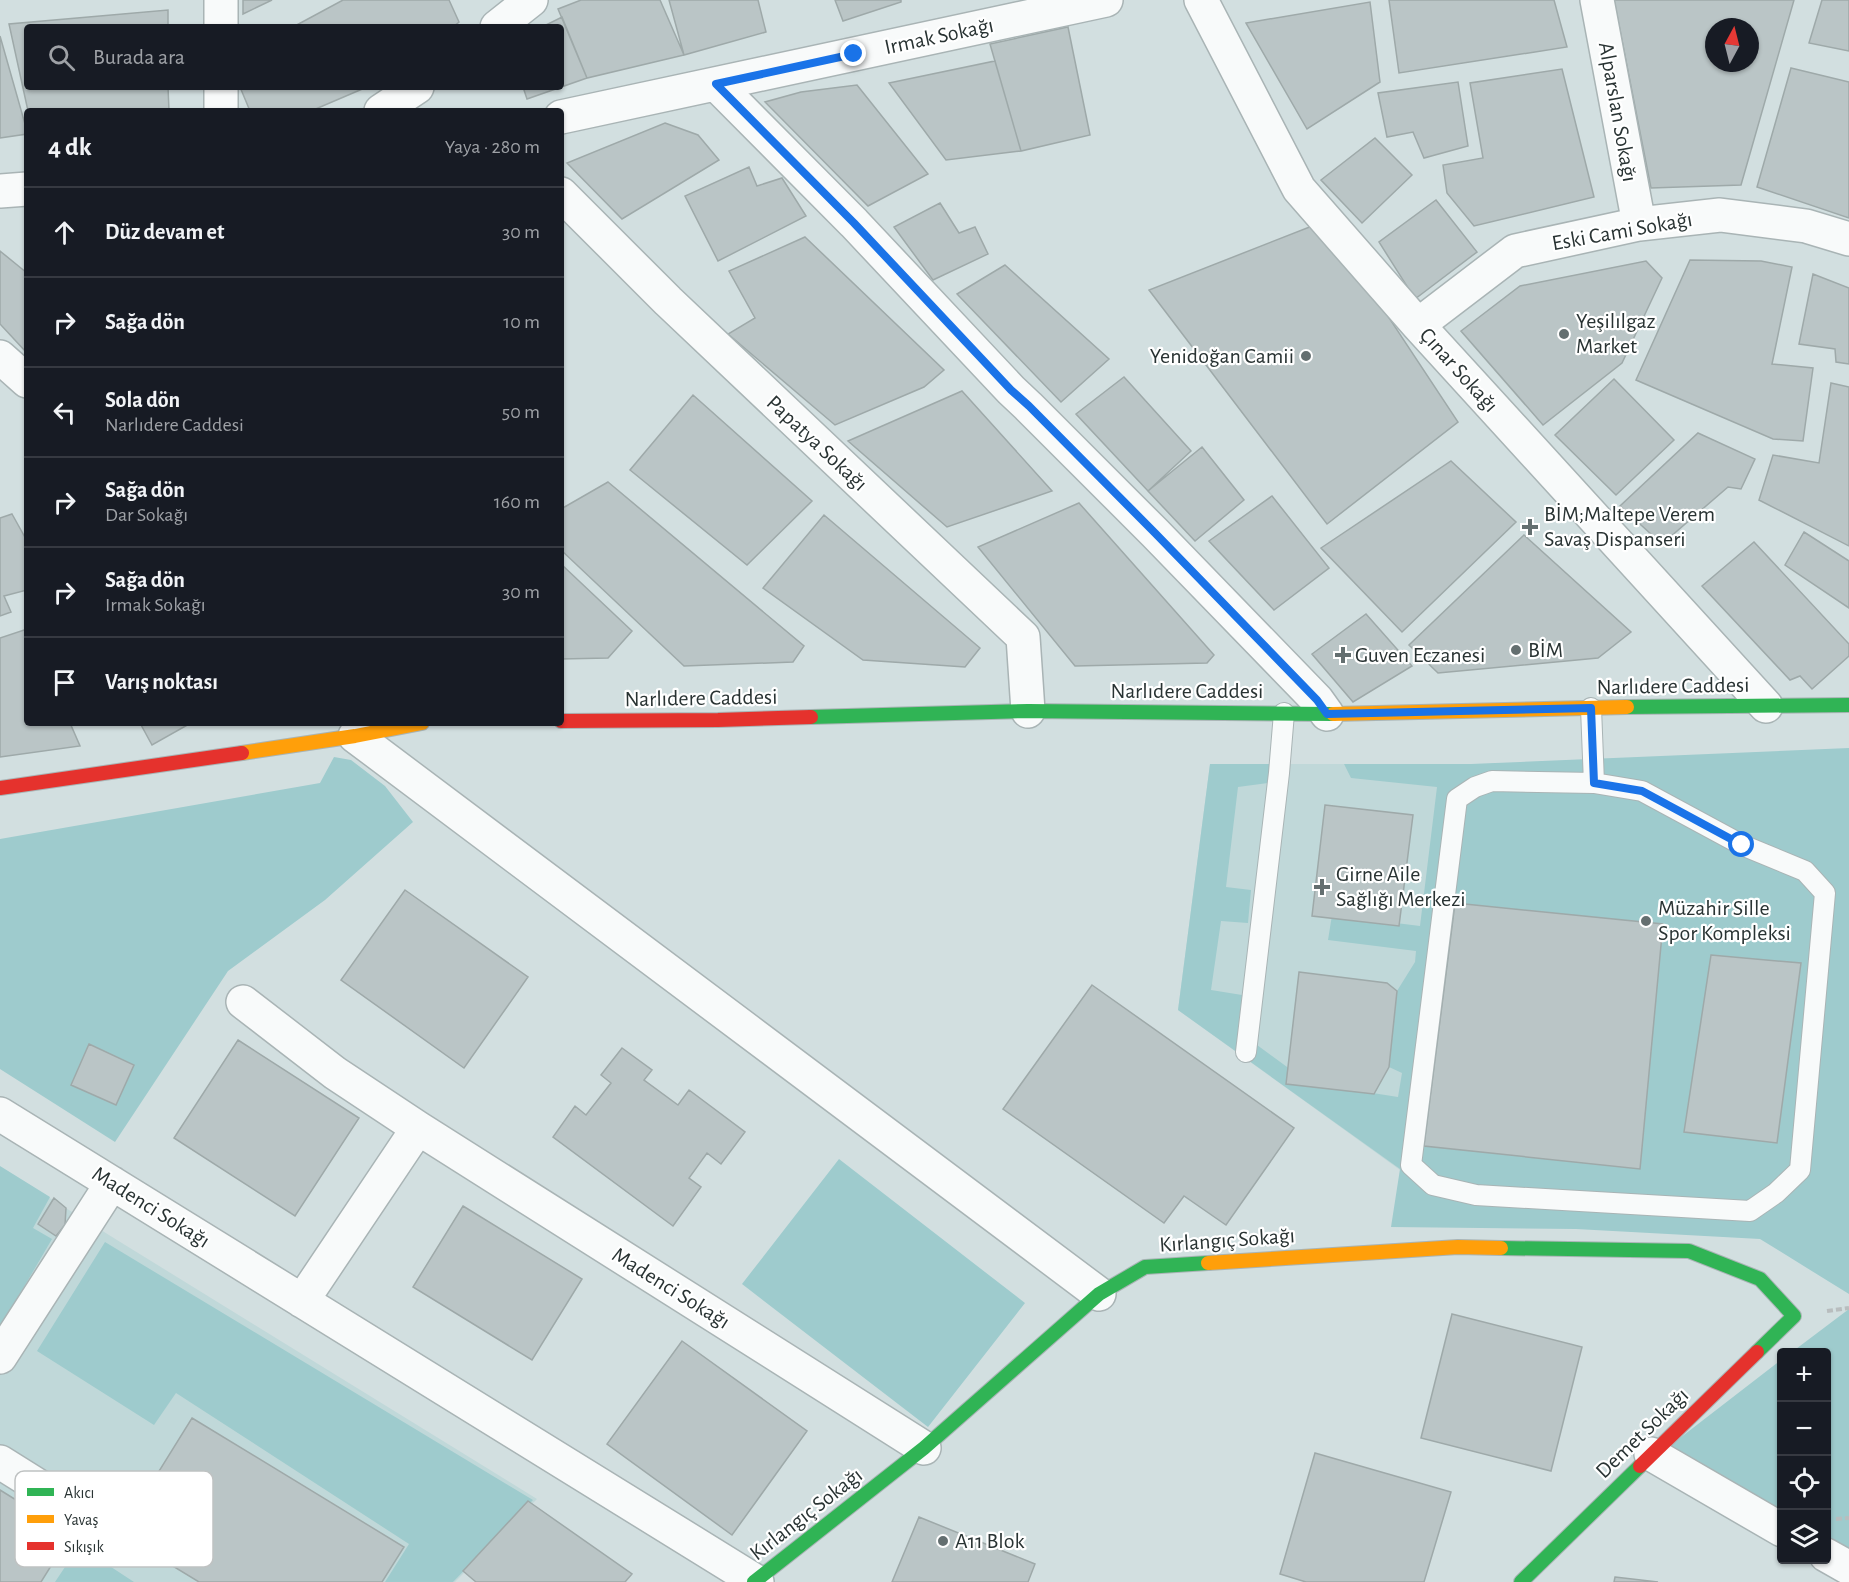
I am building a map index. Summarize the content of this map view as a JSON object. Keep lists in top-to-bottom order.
{
  "streets": {
    "street": [
      "Irmak Sokağı",
      "Alparslan Sokağı",
      "Eski Cami Sokağı",
      "Çınar Sokağı",
      "Papatya Sokağı",
      "Narlıdere Caddesi",
      "Madenci Sokağı",
      "Kırlangıç Sokağı",
      "Demet Sokağı"
    ]
  },
  "crossings": [
    ["Alparslan Sokağı", "Eski Cami Sokağı"],
    ["Eski Cami Sokağı", "Çınar Sokağı"],
    ["Çınar Sokağı", "Narlıdere Caddesi"],
    ["Papatya Sokağı", "Narlıdere Caddesi"],
    ["Madenci Sokağı", "Kırlangıç Sokağı"],
    ["Kırlangıç Sokağı", "Demet Sokağı"]
  ],
  "places": {
    "other": [
      "Yeşilılgaz Market",
      "Yenidoğan Camii",
      "BİM",
      "Müzahir Sille Spor Kompleksi",
      "A11 Blok"
    ],
    "health": ["BİM;Maltepe Verem Savaş Dispanseri", "Guven Eczanesi", "Girne Aile Sağlığı Merkezi"]
  },
  "legend": ["Akıcı", "Yavaş", "Sıkışık"],
  "north": "top",
  "page": {
    "search": "Burada ara",
    "heading": ["4 dk", "Yaya · 280 m"],
    "list": [
      ["Düz devam et", "30 m"],
      ["Sağa dön", "10 m"],
      ["Sola dön", "Narlıdere Caddesi", "50 m"],
      ["Sağa dön", "Dar Sokağı", "160 m"],
      ["Sağa dön", "Irmak Sokağı", "30 m"],
      "Varış noktası"
    ],
    "map_buttons": ["+", "−"]
  }
}
